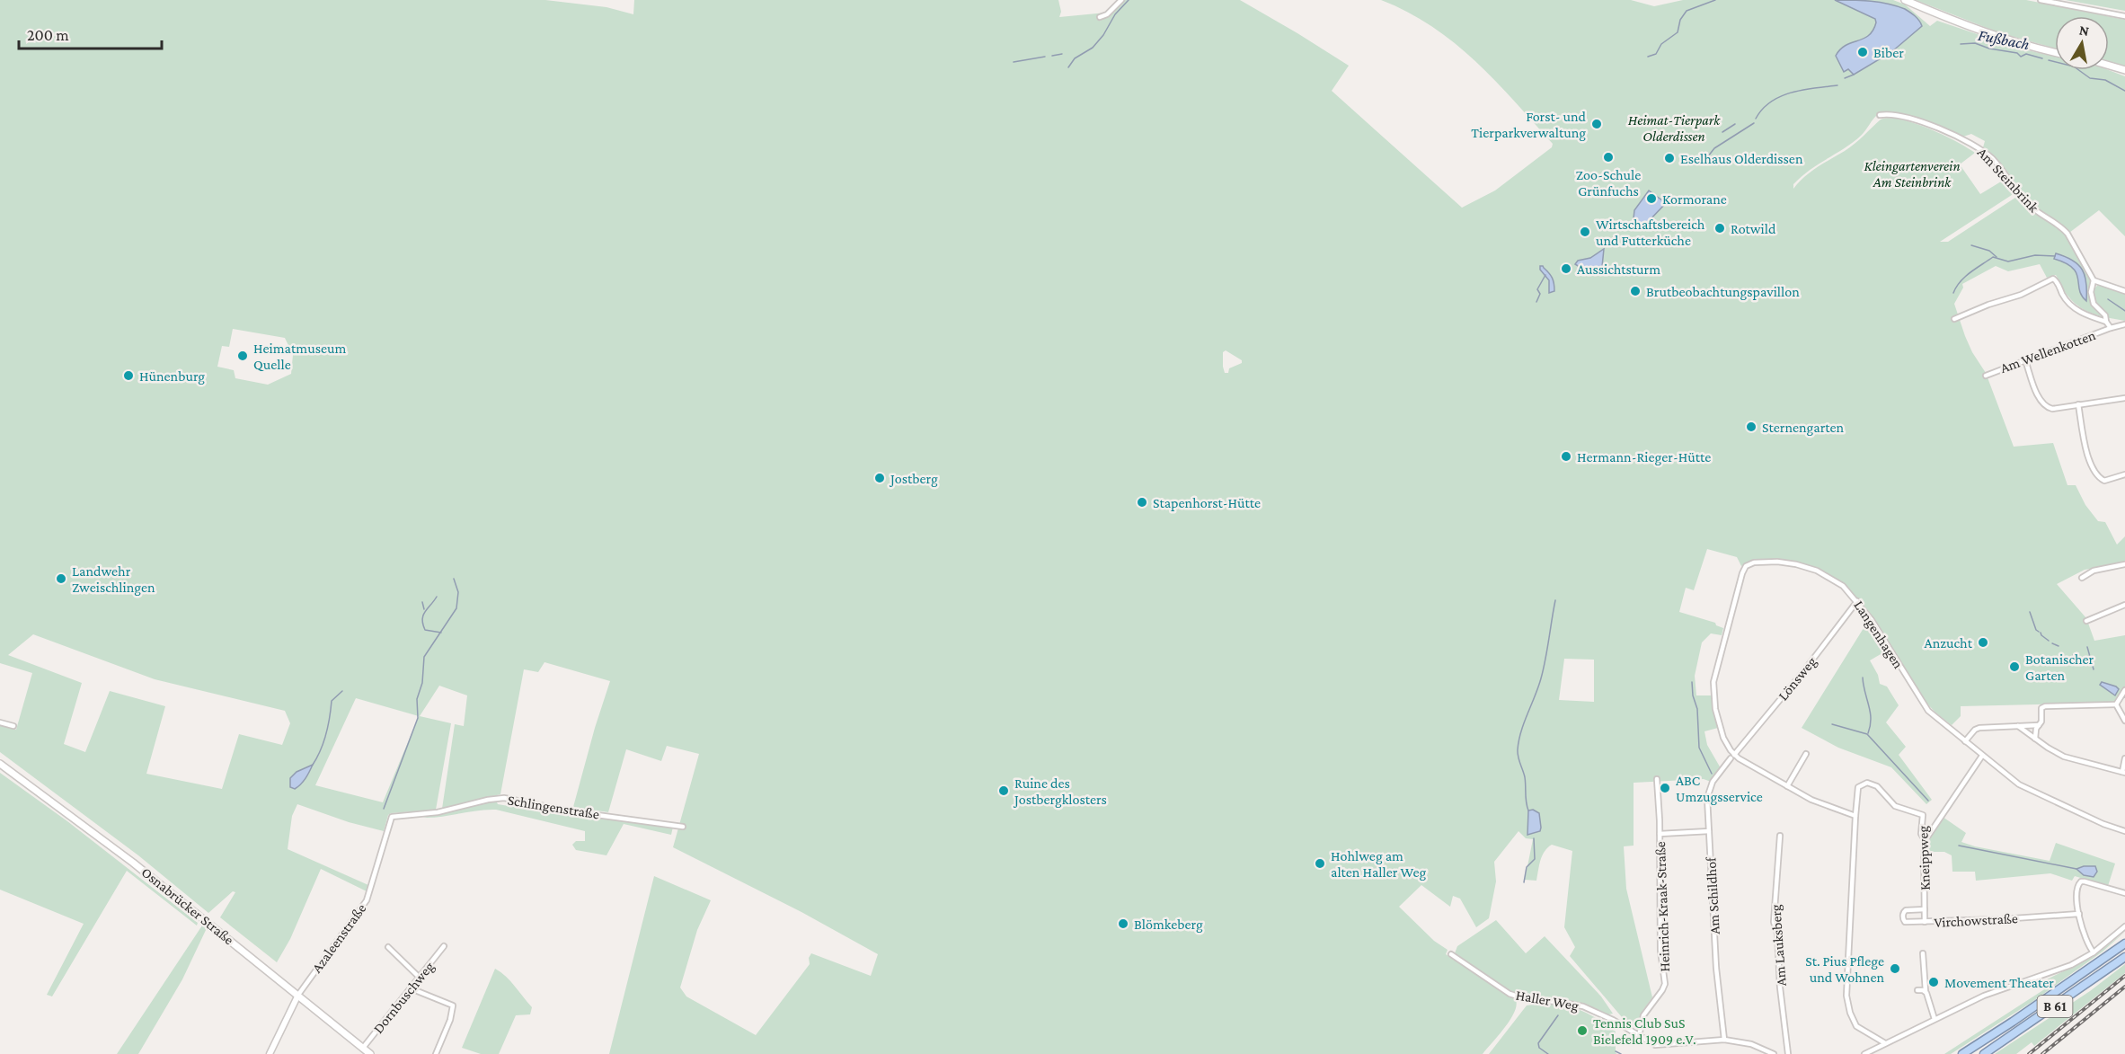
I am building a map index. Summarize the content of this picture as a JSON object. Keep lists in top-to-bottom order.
{
  "streets": {
    "highway": ["B 61"],
    "main road": ["Osnabrücker Straße"],
    "street": [
      "Am Steinbrink",
      "Am Wellenkotten",
      "Langenhagen",
      "Lönsweg",
      "Schlingenstraße",
      "Kneippweg",
      "Am Schildhof",
      "Heinrich-Kraak-Straße",
      "Virchowstraße",
      "Azaleenstraße",
      "Am Lauksberg",
      "Dornbuschweg",
      "Haller Weg"
    ]
  },
  "crossings": [
    ["Am Steinbrink", "Am Wellenkotten"],
    ["Langenhagen", "Lönsweg"],
    ["Langenhagen", "Am Schildhof"],
    ["Lönsweg", "Am Schildhof"],
    ["Schlingenstraße", "Azaleenstraße"],
    ["Kneippweg", "Virchowstraße"],
    ["Am Schildhof", "Heinrich-Kraak-Straße"],
    ["Am Schildhof", "Haller Weg"],
    ["Osnabrücker Straße", "Azaleenstraße"],
    ["Osnabrücker Straße", "Dornbuschweg"],
    ["Heinrich-Kraak-Straße", "Haller Weg"]
  ],
  "water": ["Fußbach"],
  "parks": ["Heimat-Tierpark Olderdissen", "Kleingartenverein Am Steinbrink"],
  "places": [
    "Biber",
    "Forst- und Tierparkverwaltung",
    "Zoo-Schule Grünfuchs",
    "Eselhaus Olderdissen",
    "Kormorane",
    "Rotwild",
    "Wirtschaftsbereich und Futterküche",
    "Aussichtsturm",
    "Brutbeobachtungspavillon",
    "Heimatmuseum Quelle",
    "Hünenburg",
    "Sternengarten",
    "Hermann-Rieger-Hütte",
    "Jostberg",
    "Stapenhorst-Hütte",
    "Landwehr Zweischlingen",
    "Anzucht",
    "Botanischer Garten",
    "ABC Umzugsservice",
    "Ruine des Jostbergklosters",
    "Hohlweg am alten Haller Weg",
    "Blömkeberg",
    "St. Pius Pflege und Wohnen",
    "Movement Theater",
    "Tennis Club SuS Bielefeld 1909 e.V."
  ],
  "scale_bar": "200 m",
  "north": "top"
}
